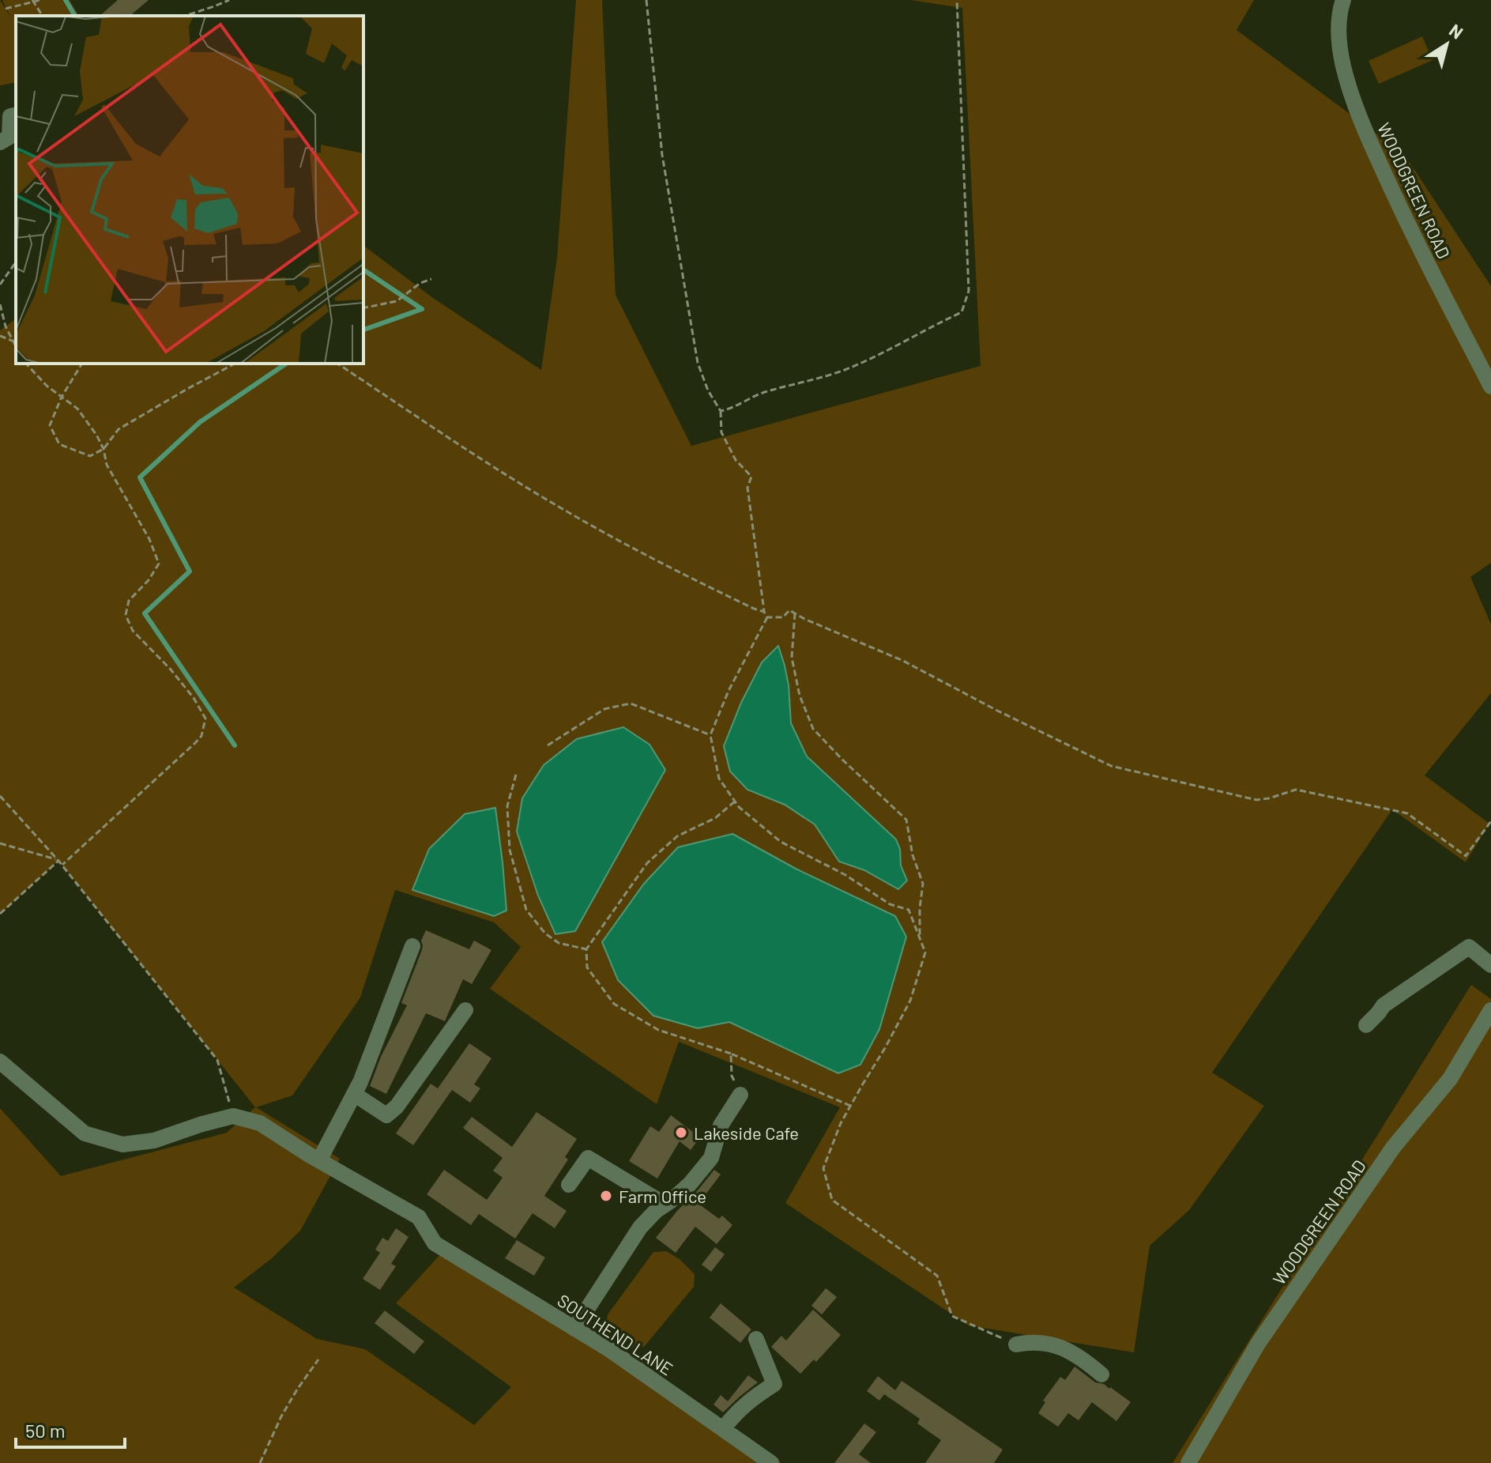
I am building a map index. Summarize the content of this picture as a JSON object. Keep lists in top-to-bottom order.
{
  "streets": {
    "street": ["WOODGREEN ROAD", "SOUTHEND LANE"]
  },
  "places": ["Lakeside Cafe", "Farm Office"],
  "scale_bar": "50 m",
  "north": "top right"
}
